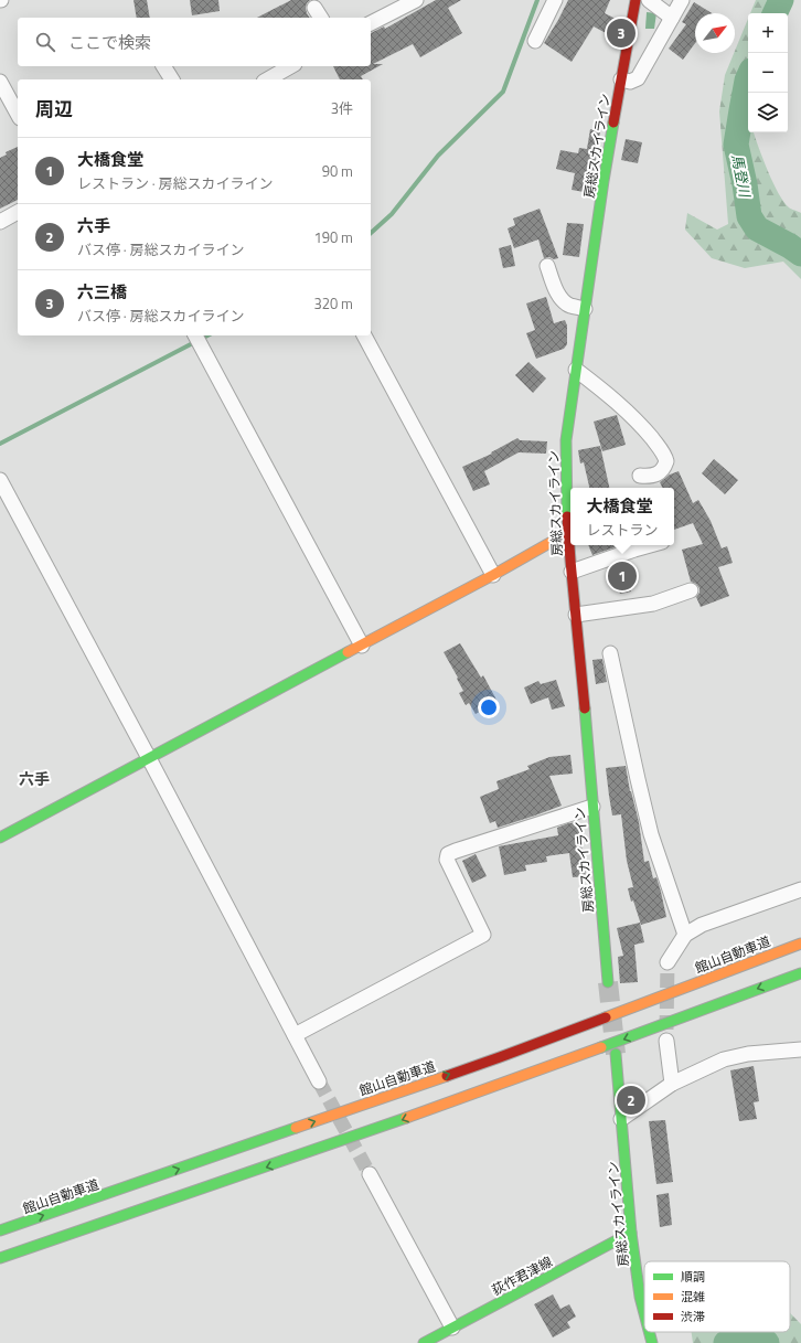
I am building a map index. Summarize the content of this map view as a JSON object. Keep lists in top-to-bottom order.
{
  "streets": {
    "main road": ["房総スカイライン", "館山自動車道", "荻作君津線"]
  },
  "crossings": [
    ["房総スカイライン", "荻作君津線"]
  ],
  "districts": ["六手"],
  "water": ["馬登川"],
  "legend": ["順調", "混雑", "渋滞"],
  "north": "top right",
  "page": {
    "map_buttons": ["+", "−"],
    "pins": ["3", "1", "2"],
    "search": "ここで検索",
    "heading": ["周辺", "3件"],
    "list": [
      {
        "mark": "1",
        "name": "大橋食堂",
        "note": "レストラン · 房総スカイライン",
        "value": "90 m"
      },
      {
        "mark": "2",
        "name": "六手",
        "note": "バス停 · 房総スカイライン",
        "value": "190 m"
      },
      {
        "mark": "3",
        "name": "六三橋",
        "note": "バス停 · 房総スカイライン",
        "value": "320 m"
      }
    ],
    "popup": ["大橋食堂", "レストラン"]
  }
}
